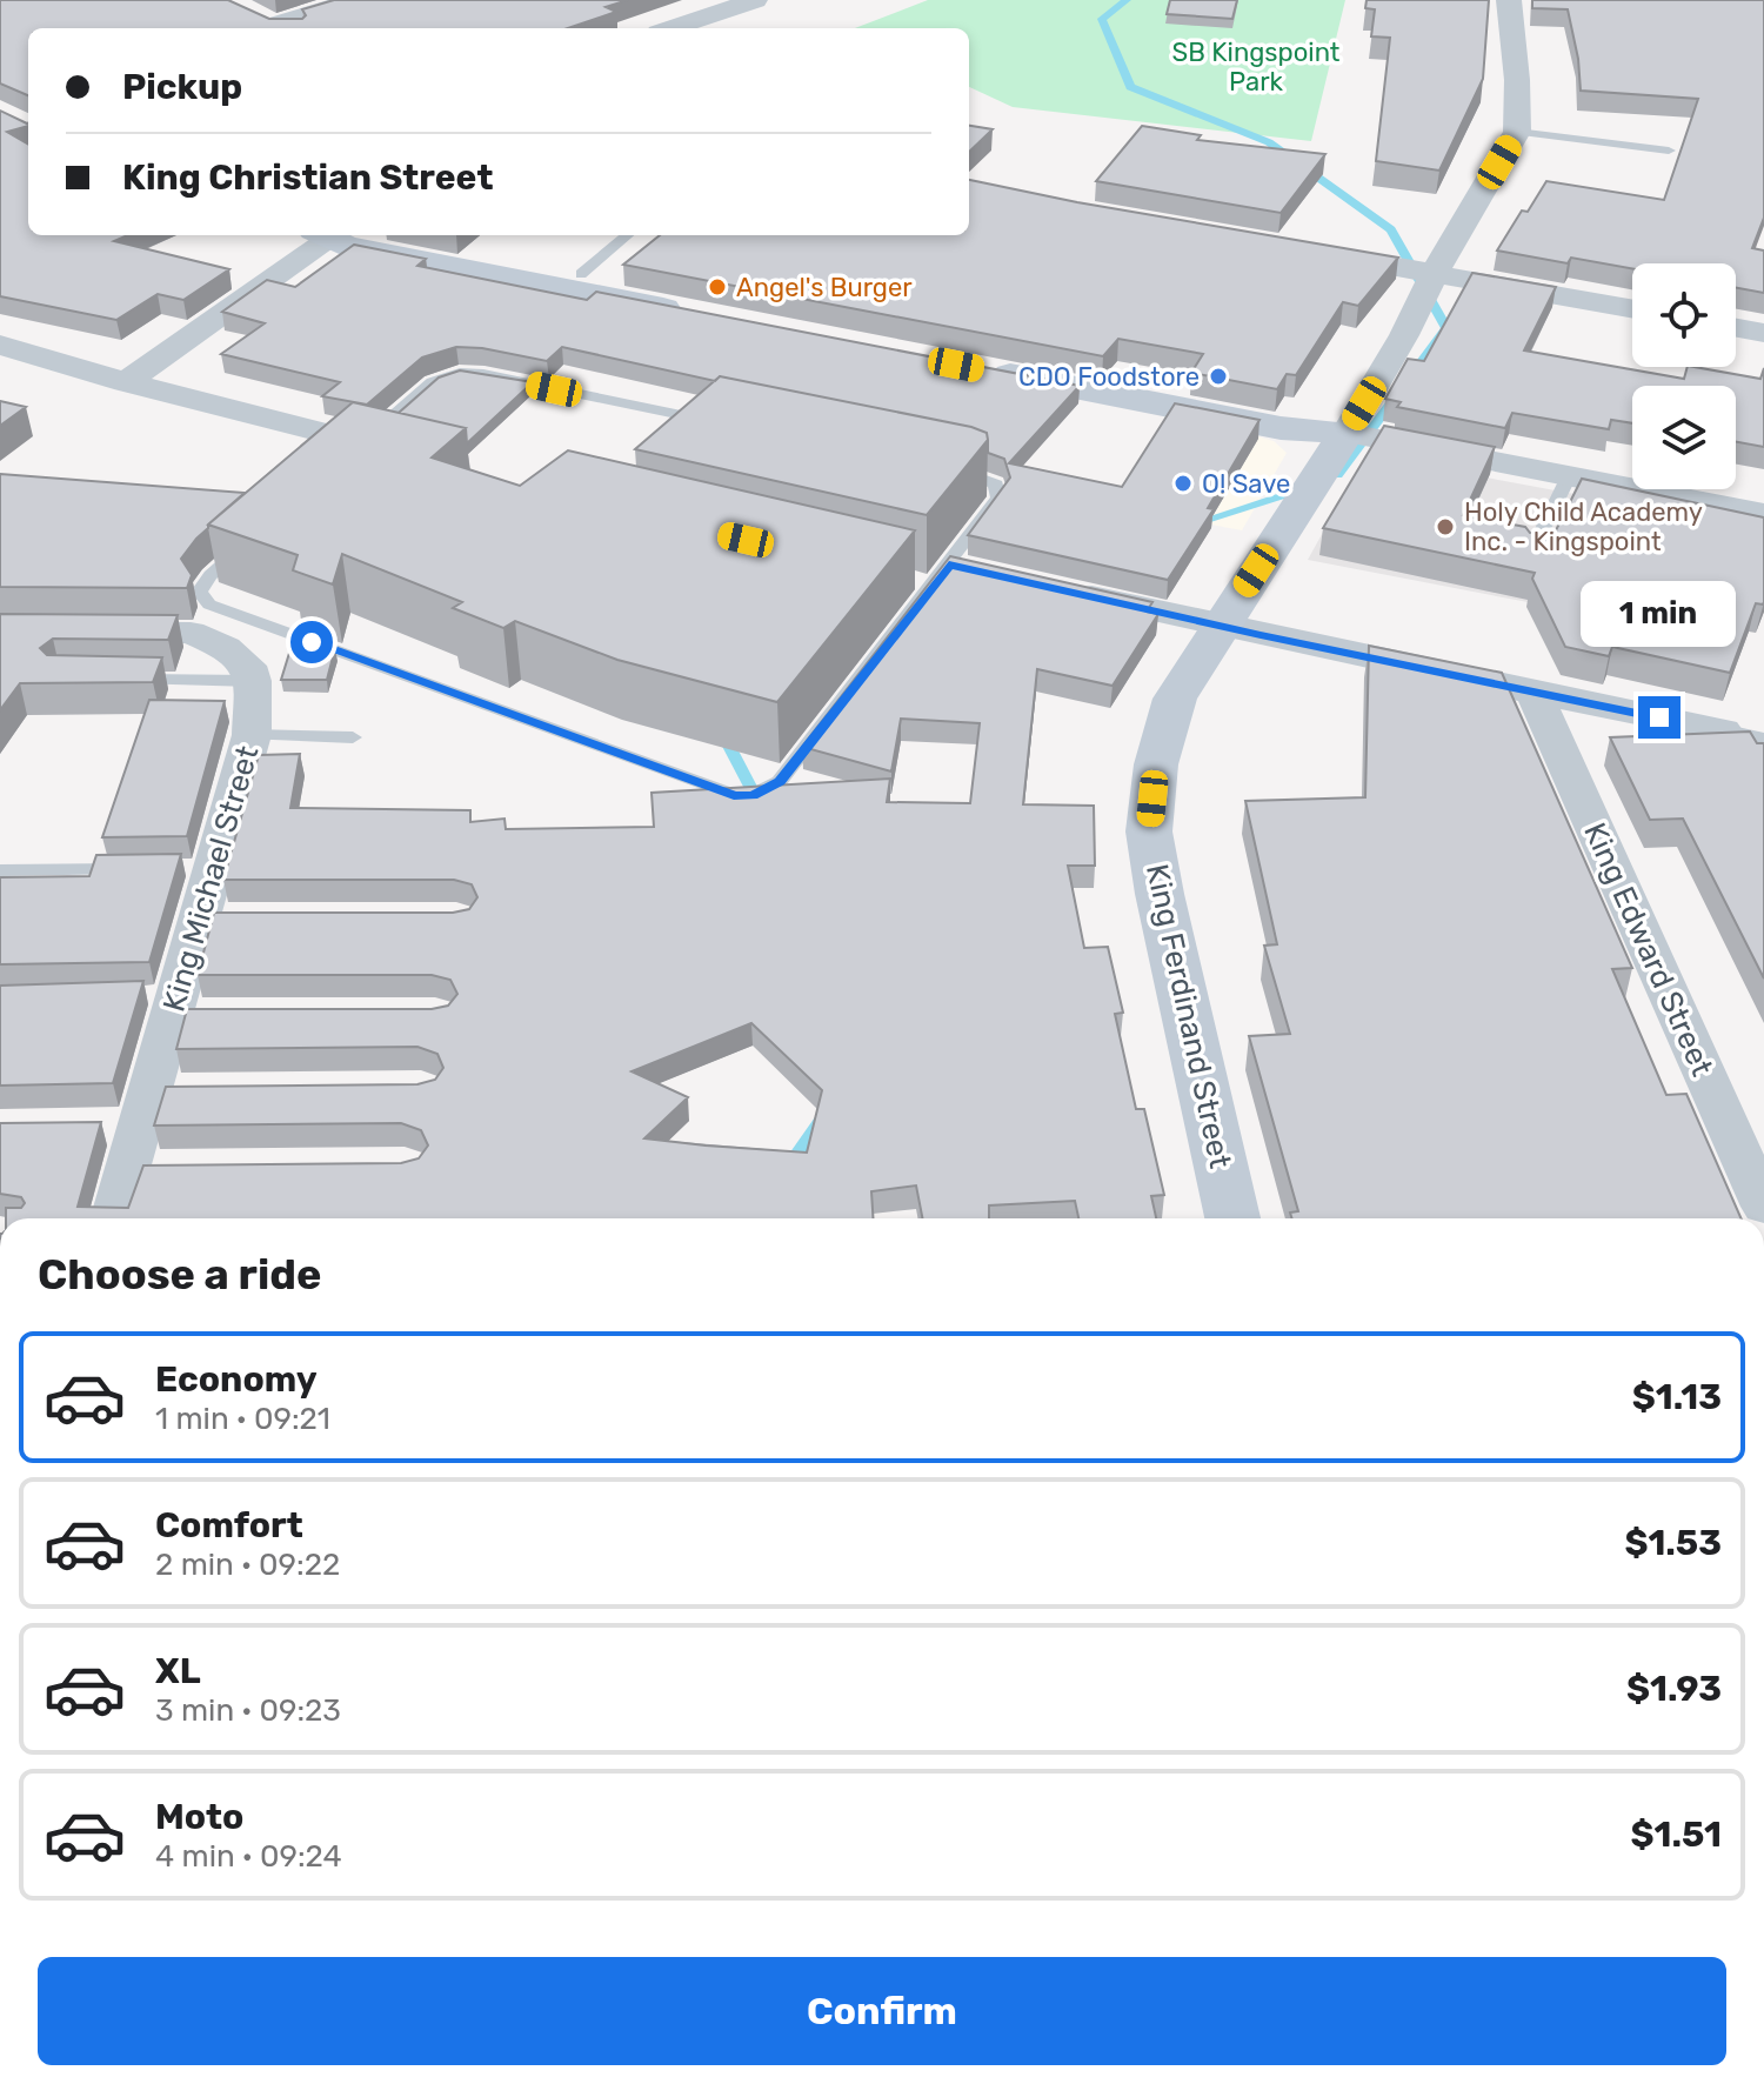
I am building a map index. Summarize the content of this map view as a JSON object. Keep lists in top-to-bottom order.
{
  "streets": {
    "main road": ["King Ferdinand Street"],
    "street": ["King Michael Street", "King Edward Street"]
  },
  "parks": ["SB Kingspoint Park"],
  "places": [
    "Angel's Burger",
    "CDO Foodstore",
    "O! Save",
    "Holy Child Academy Inc. - Kingspoint"
  ],
  "page": {
    "banner": ["Pickup", "King Christian Street"],
    "bubble": "1 min",
    "heading": "Choose a ride",
    "list": [
      {
        "name": "Economy",
        "note": "1 min · 09:21",
        "value": "$1.13"
      },
      {
        "name": "Comfort",
        "note": "2 min · 09:22",
        "value": "$1.53"
      },
      {
        "name": "XL",
        "note": "3 min · 09:23",
        "value": "$1.93"
      },
      {
        "name": "Moto",
        "note": "4 min · 09:24",
        "value": "$1.51"
      }
    ],
    "buttons": "Confirm"
  }
}
